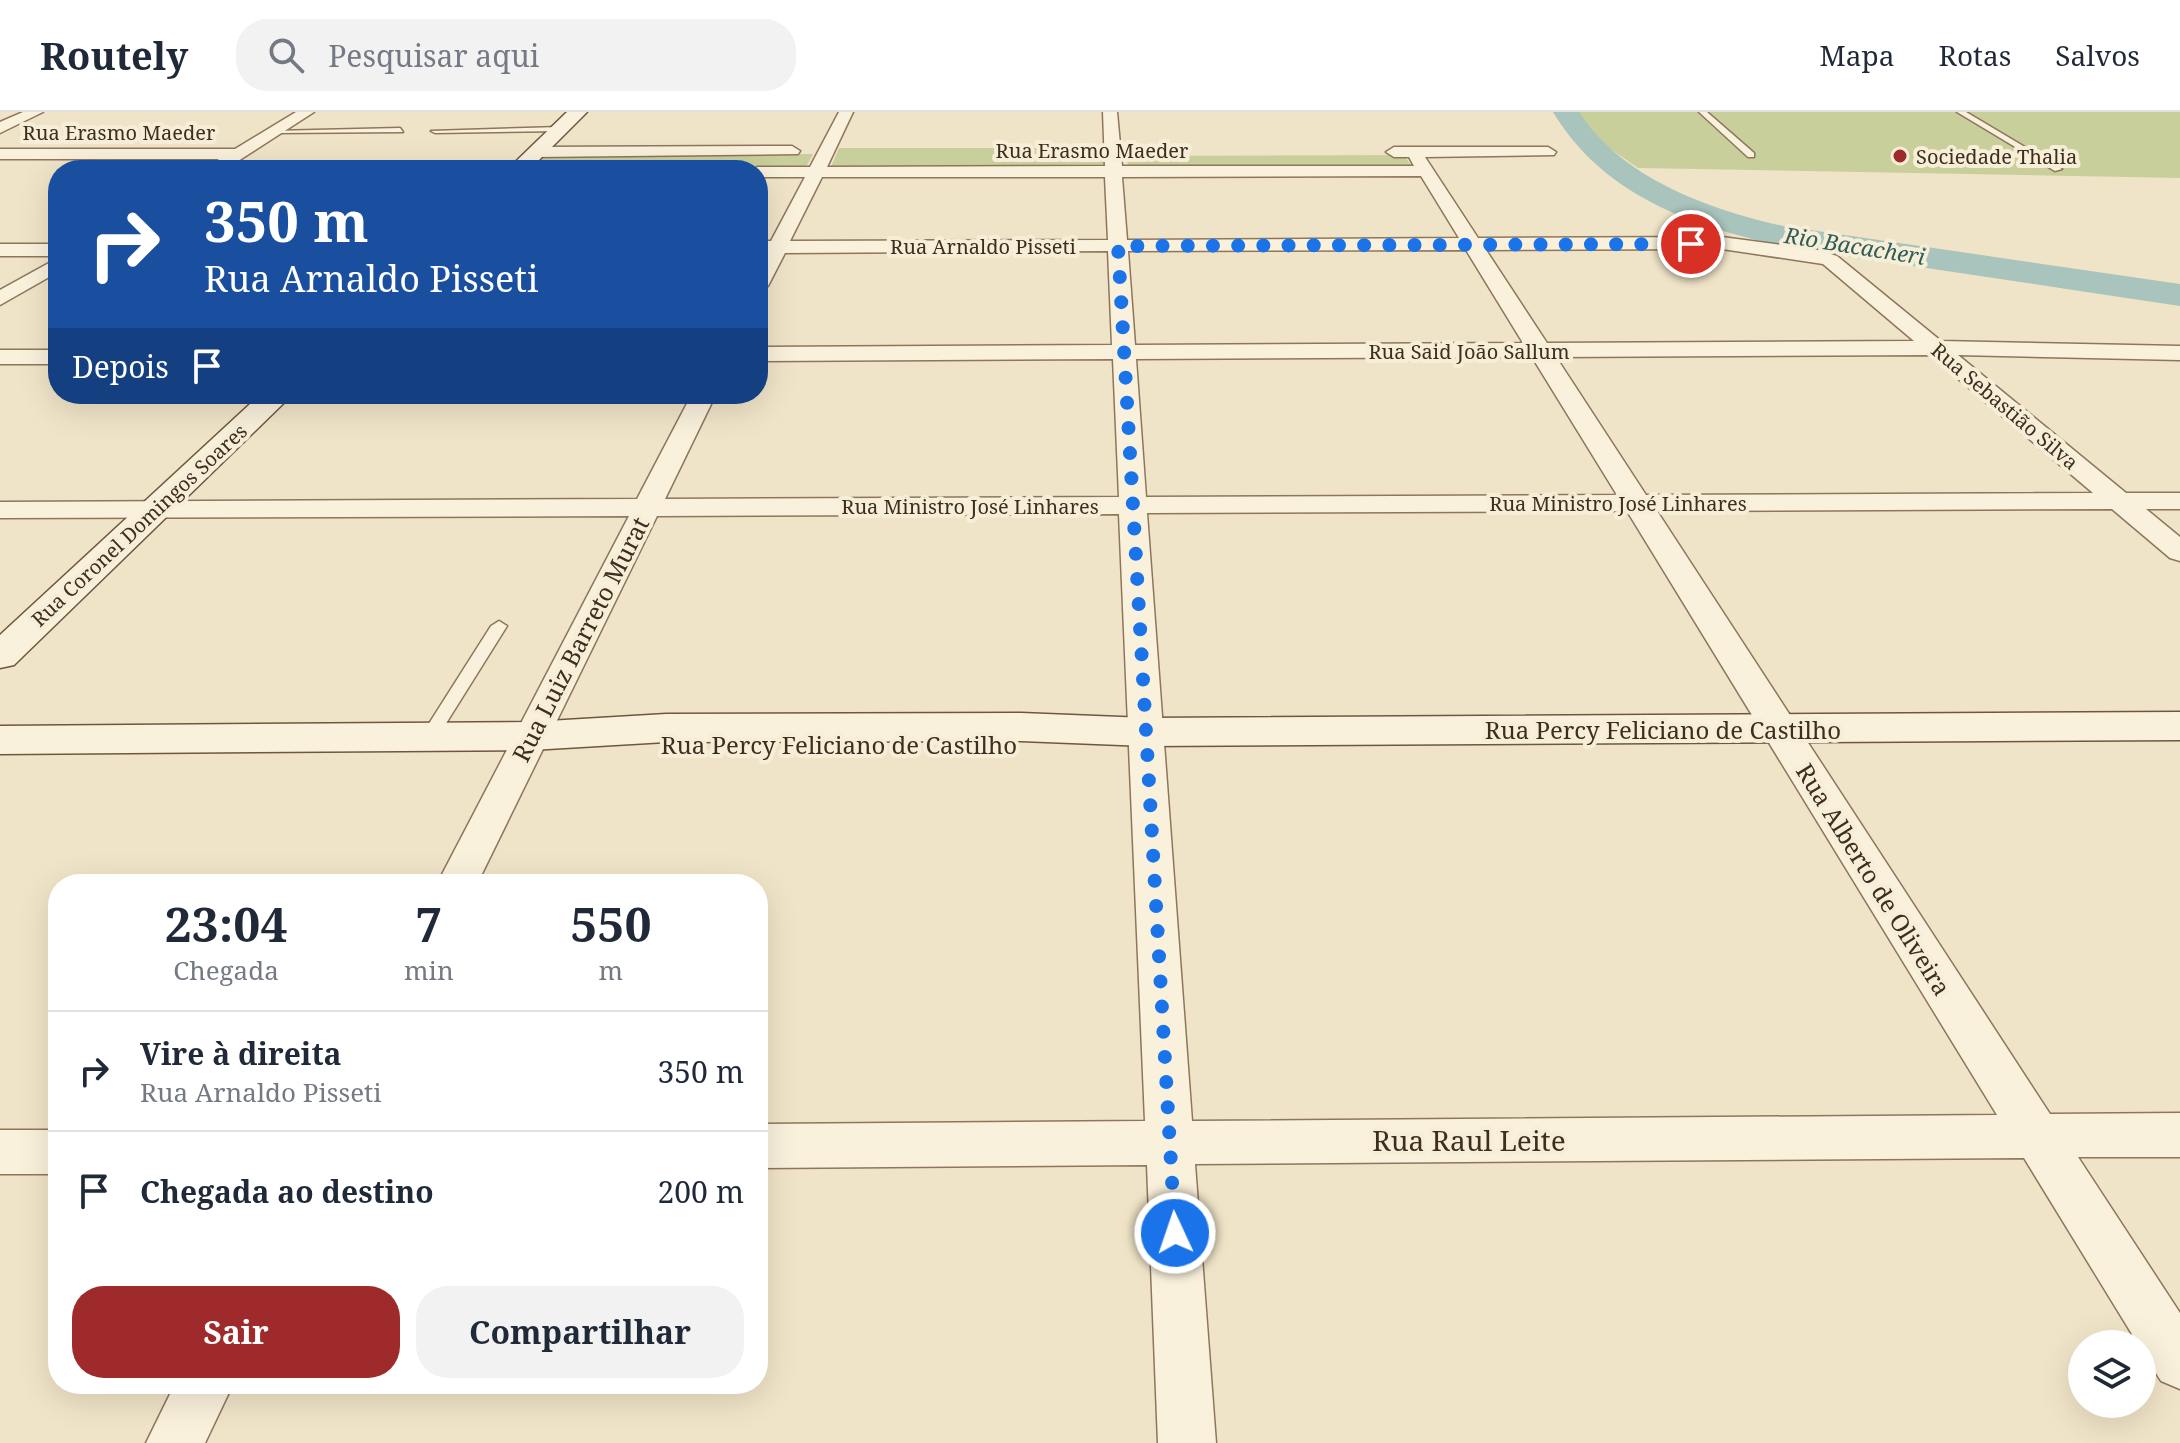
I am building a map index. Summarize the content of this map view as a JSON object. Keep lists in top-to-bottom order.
{
  "streets": {
    "street": [
      "Rua Erasmo Maeder",
      "Rua Arnaldo Pisseti",
      "Rua Said João Sallum",
      "Rua Sebastião Silva",
      "Rua Ministro José Linhares",
      "Rua Coronel Domingos Soares",
      "Rua Luiz Barreto Murat",
      "Rua Percy Feliciano de Castilho",
      "Rua Alberto de Oliveira",
      "Rua Raul Leite"
    ]
  },
  "crossings": [
    ["Rua Erasmo Maeder", "Rua Alberto de Oliveira"],
    ["Rua Arnaldo Pisseti", "Rua Sebastião Silva"],
    ["Rua Arnaldo Pisseti", "Rua Alberto de Oliveira"],
    ["Rua Said João Sallum", "Rua Sebastião Silva"],
    ["Rua Said João Sallum", "Rua Alberto de Oliveira"],
    ["Rua Sebastião Silva", "Rua Ministro José Linhares"],
    ["Rua Ministro José Linhares", "Rua Coronel Domingos Soares"],
    ["Rua Ministro José Linhares", "Rua Luiz Barreto Murat"],
    ["Rua Ministro José Linhares", "Rua Alberto de Oliveira"],
    ["Rua Luiz Barreto Murat", "Rua Percy Feliciano de Castilho"],
    ["Rua Percy Feliciano de Castilho", "Rua Alberto de Oliveira"],
    ["Rua Alberto de Oliveira", "Rua Raul Leite"]
  ],
  "water": ["Rio Bacacheri"],
  "places": ["Sociedade Thalia"],
  "page": {
    "header": "Routely",
    "search": "Pesquisar aqui",
    "nav": ["Mapa", "Rotas", "Salvos"],
    "turn": ["350 m", "Rua Arnaldo Pisseti"],
    "then": "Depois",
    "eta": [
      "23:04",
      "Chegada",
      "7",
      "min",
      "550",
      "m"
    ],
    "list": [
      {
        "name": "Vire à direita",
        "note": "Rua Arnaldo Pisseti",
        "value": "350 m"
      },
      {
        "name": "Chegada ao destino",
        "value": "200 m"
      }
    ],
    "buttons": ["Sair", "Compartilhar"]
  }
}
